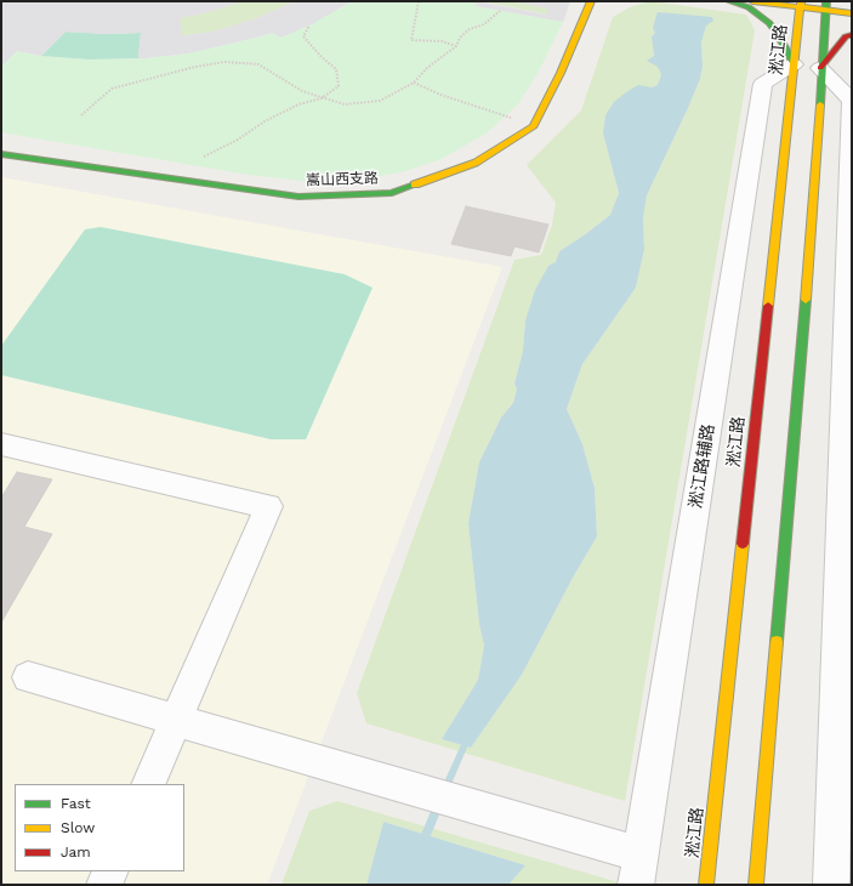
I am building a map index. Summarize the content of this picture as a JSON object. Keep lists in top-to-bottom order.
{
  "streets": {
    "main road": ["淞江路", "嵩山西支路"],
    "street": ["淞江路辅路"]
  },
  "crossings": [
    ["淞江路", "淞江路辅路"]
  ],
  "legend": ["Fast", "Slow", "Jam"]
}
